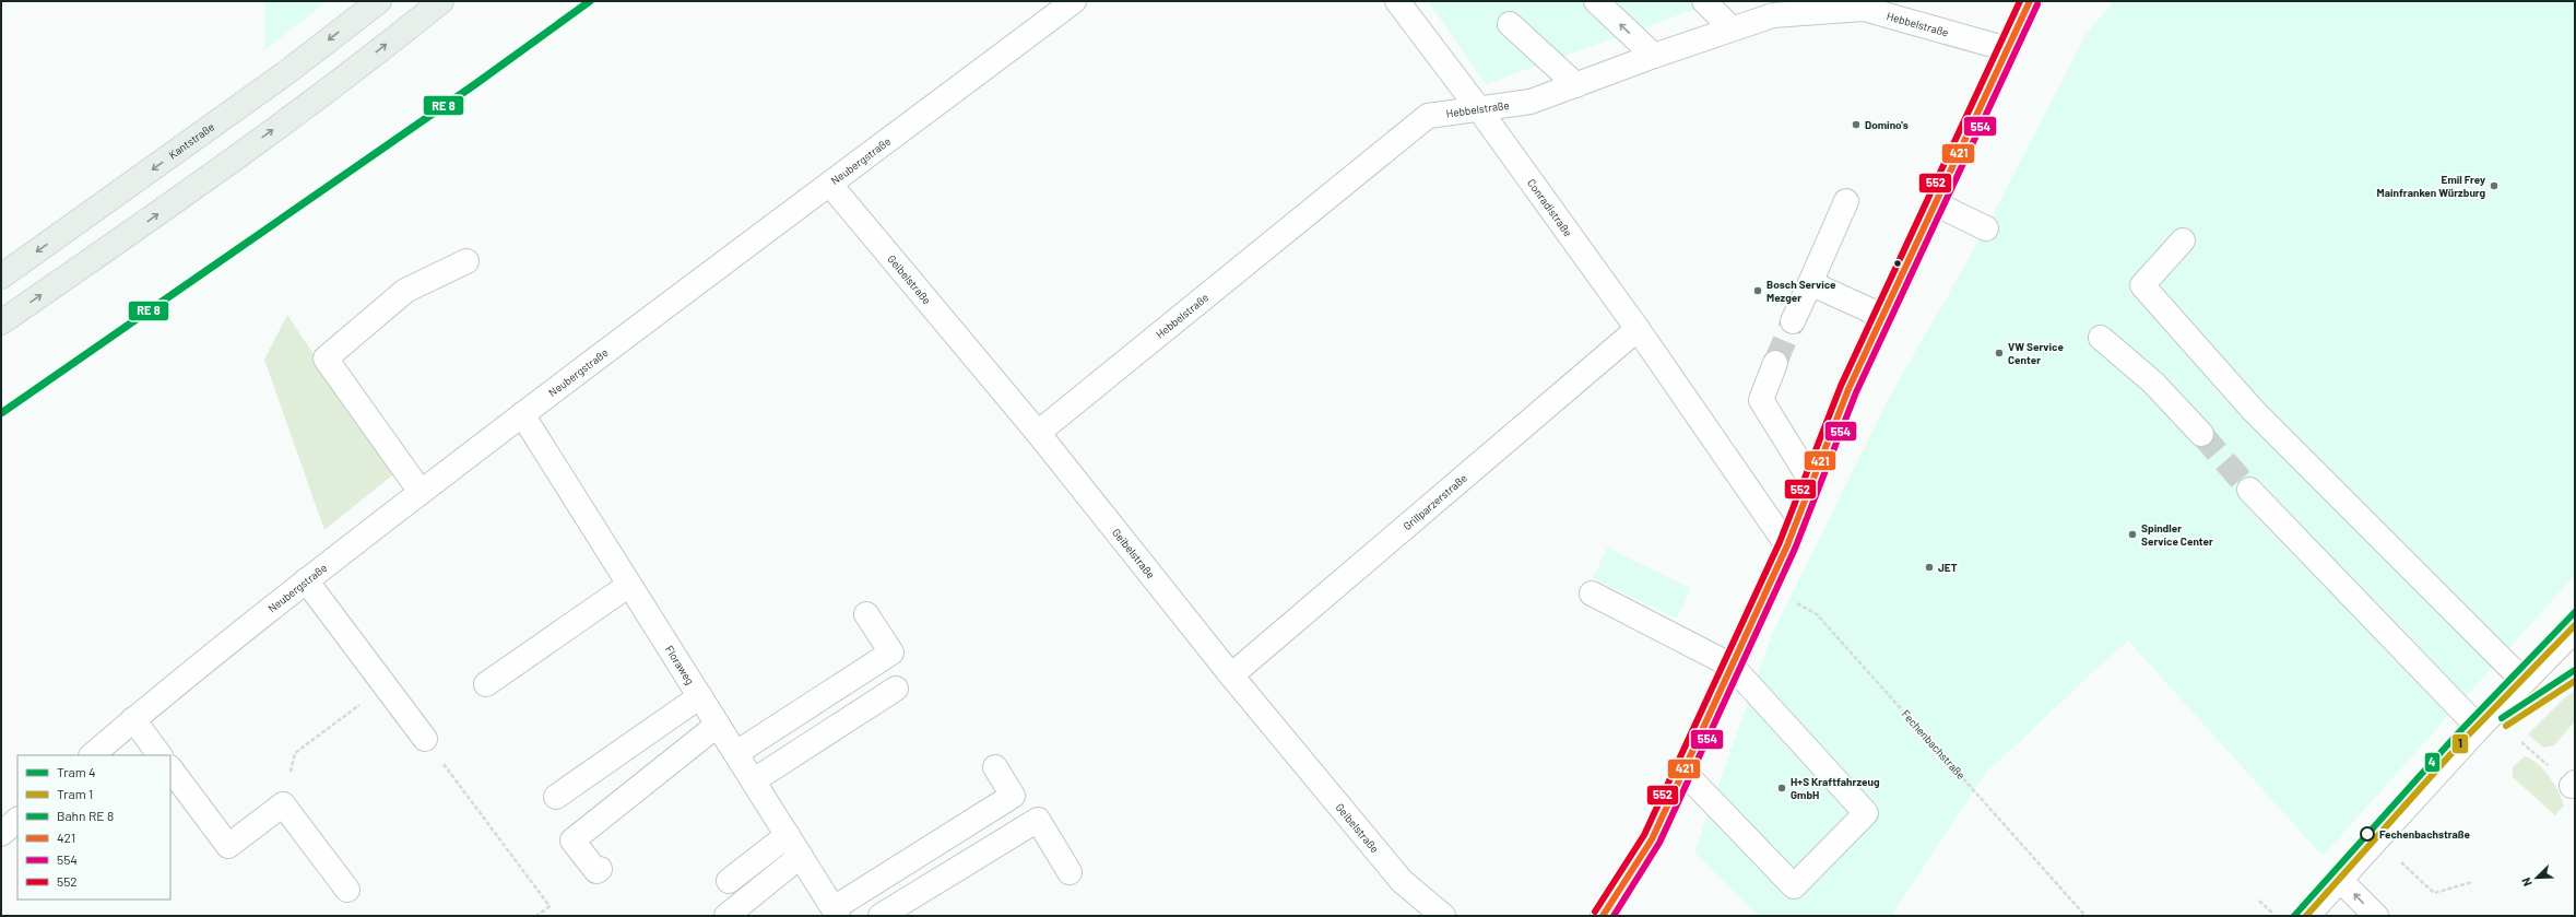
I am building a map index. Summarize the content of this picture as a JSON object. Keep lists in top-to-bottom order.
{
  "streets": {
    "main road": ["Kantstraße"],
    "street": [
      "Hebbelstraße",
      "Neubergstraße",
      "Conradistraße",
      "Geibelstraße",
      "Grillparzerstraße",
      "Floraweg"
    ],
    "path": ["Fechenbachstraße"]
  },
  "crossings": [
    ["Hebbelstraße", "Conradistraße"],
    ["Hebbelstraße", "Geibelstraße"],
    ["Neubergstraße", "Geibelstraße"],
    ["Neubergstraße", "Floraweg"],
    ["Conradistraße", "Grillparzerstraße"],
    ["Geibelstraße", "Grillparzerstraße"]
  ],
  "places": [
    "Domino's",
    "Emil Frey Mainfranken Würzburg",
    "Bosch Service Mezger",
    "VW Service Center",
    "Spindler Service Center",
    "JET",
    "H+S Kraftfahrzeug GmbH",
    "Fechenbachstraße"
  ],
  "lines": [
    "transit line 421",
    "transit line 552",
    "transit line 554",
    "tram line 4",
    "tram line 1"
  ],
  "legend": [
    "Tram 4",
    "Tram 1",
    "Bahn RE 8",
    "421",
    "554",
    "552"
  ],
  "north": "bottom left"
}
